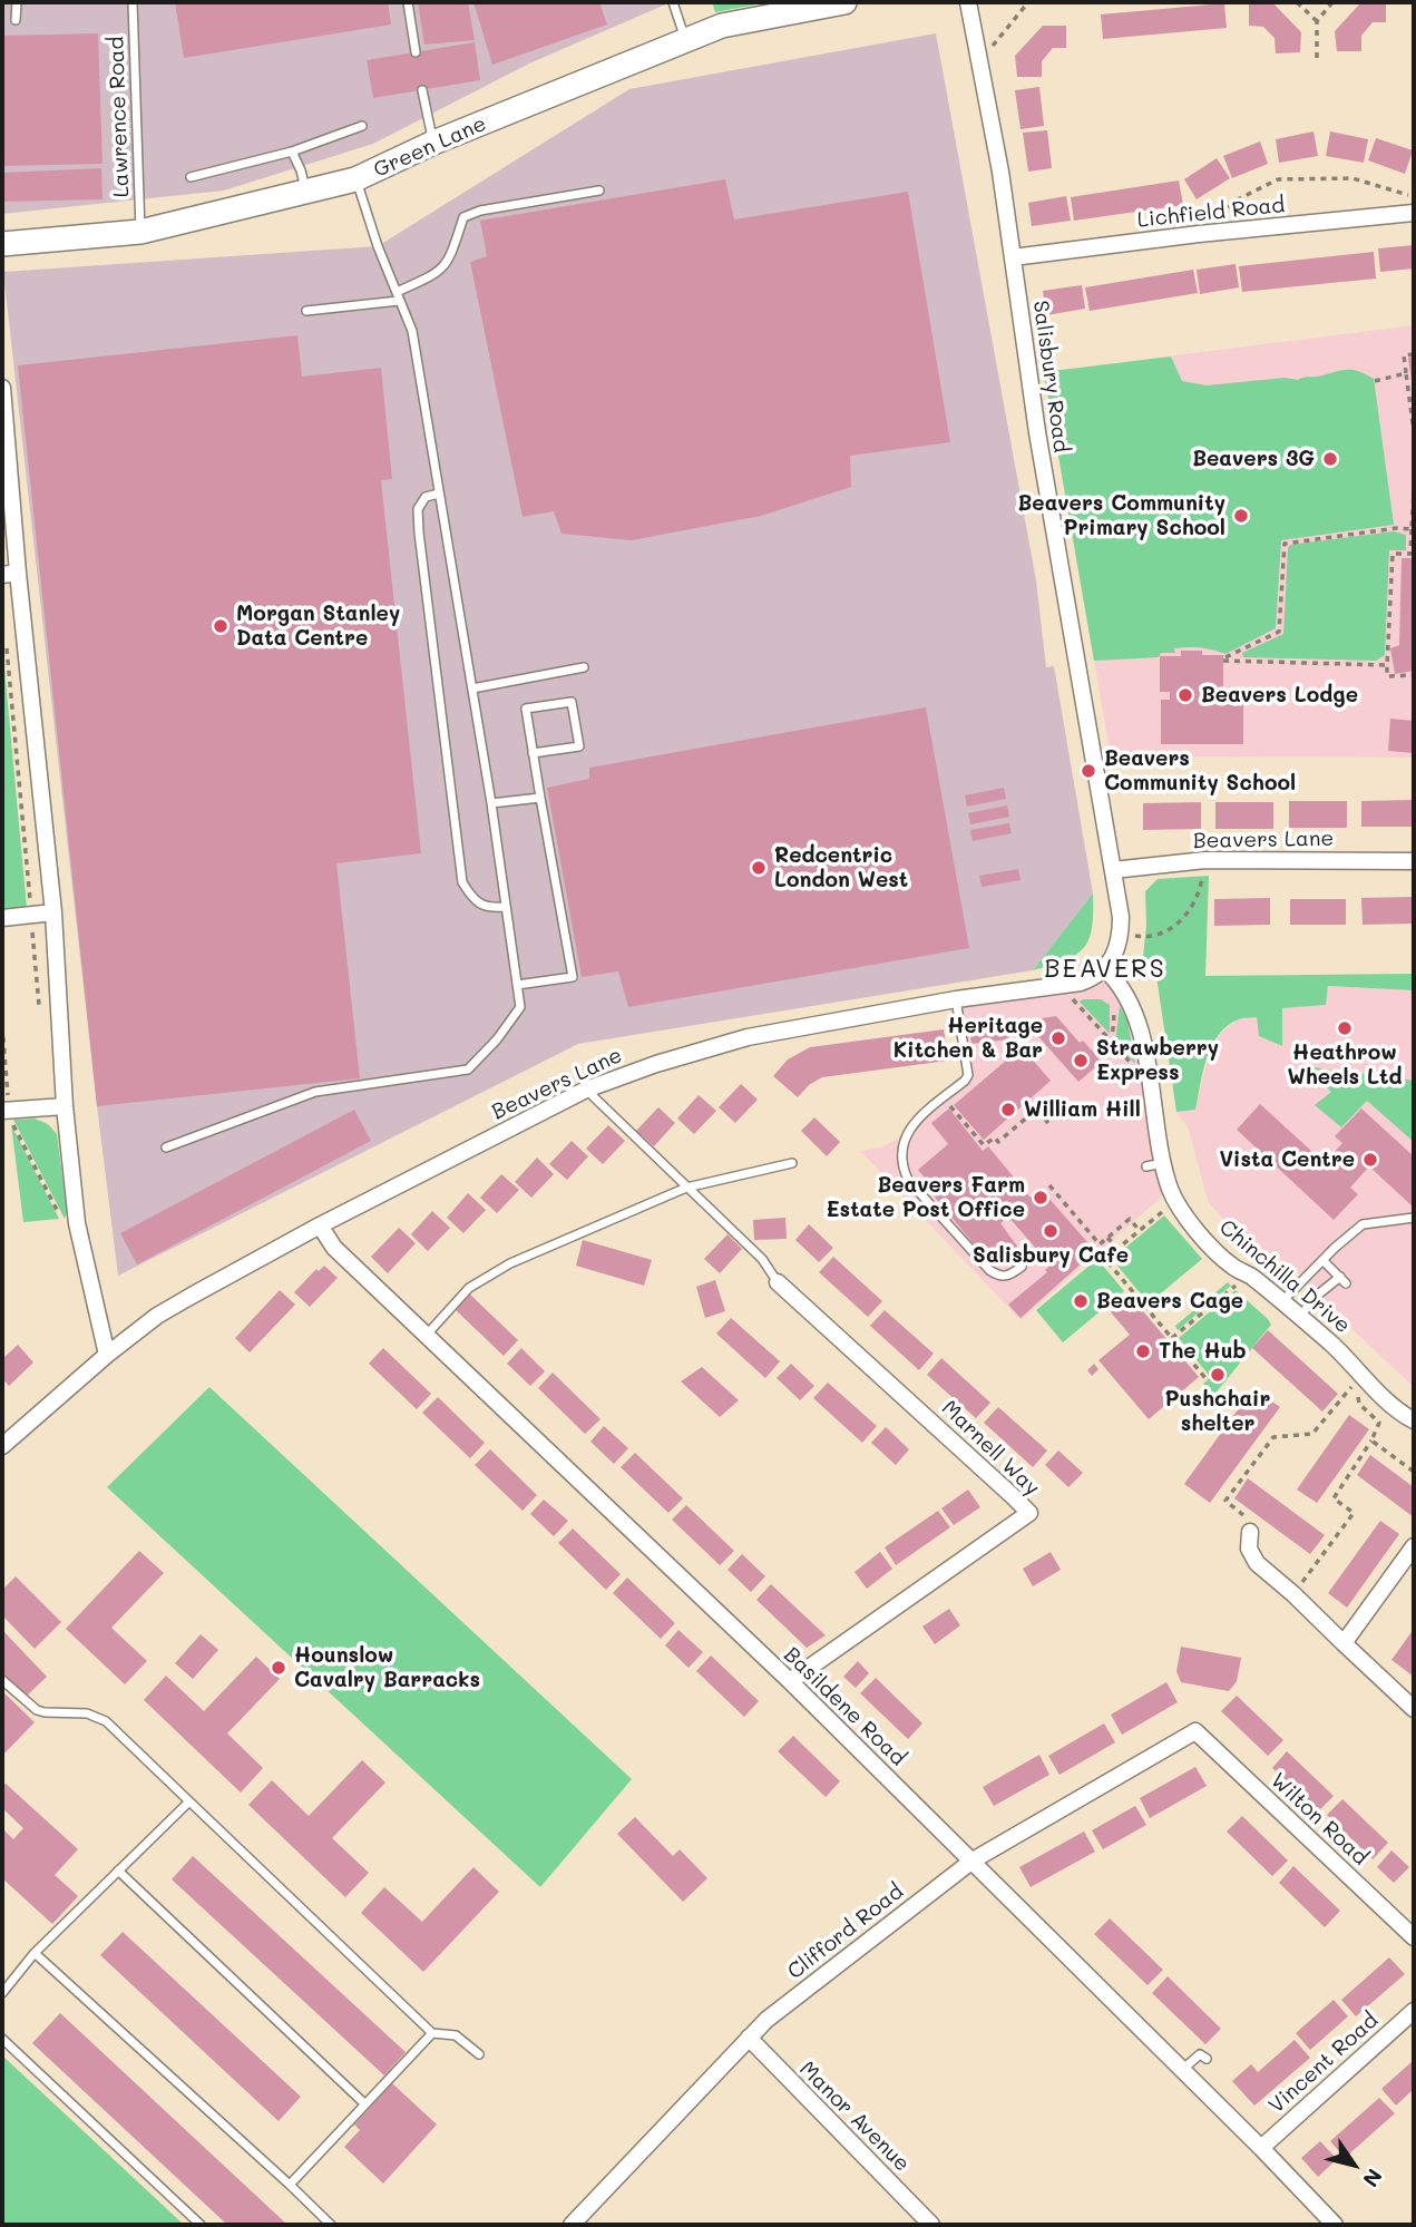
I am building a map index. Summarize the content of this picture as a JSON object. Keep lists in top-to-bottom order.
{
  "streets": {
    "street": [
      "Green Lane",
      "Lichfield Road",
      "Salisbury Road",
      "Beavers Lane",
      "Chinchilla Drive",
      "Marnell Way",
      "Basildene Road",
      "Wilton Road",
      "Clifford Road",
      "Vincent Road",
      "Manor Avenue"
    ],
    "lane": ["Lawrence Road"]
  },
  "crossings": [
    ["Lawrence Road", "Green Lane"],
    ["Lichfield Road", "Salisbury Road"],
    ["Salisbury Road", "Beavers Lane"],
    ["Beavers Lane", "Chinchilla Drive"],
    ["Beavers Lane", "Basildene Road"],
    ["Marnell Way", "Basildene Road"],
    ["Basildene Road", "Clifford Road"],
    ["Basildene Road", "Vincent Road"],
    ["Wilton Road", "Clifford Road"],
    ["Clifford Road", "Manor Avenue"]
  ],
  "districts": ["BEAVERS"],
  "places": [
    "Beavers 3G",
    "Beavers Community Primary School",
    "Morgan Stanley Data Centre",
    "Beavers Lodge",
    "Beavers Community School",
    "Redcentric London West",
    "Heathrow Wheels Ltd",
    "Heritage Kitchen & Bar",
    "Strawberry Express",
    "William Hill",
    "Vista Centre",
    "Beavers Farm Estate Post Office",
    "Salisbury Cafe",
    "Beavers Cage",
    "The Hub",
    "Pushchair shelter",
    "Hounslow Cavalry Barracks"
  ],
  "north": "bottom right"
}
